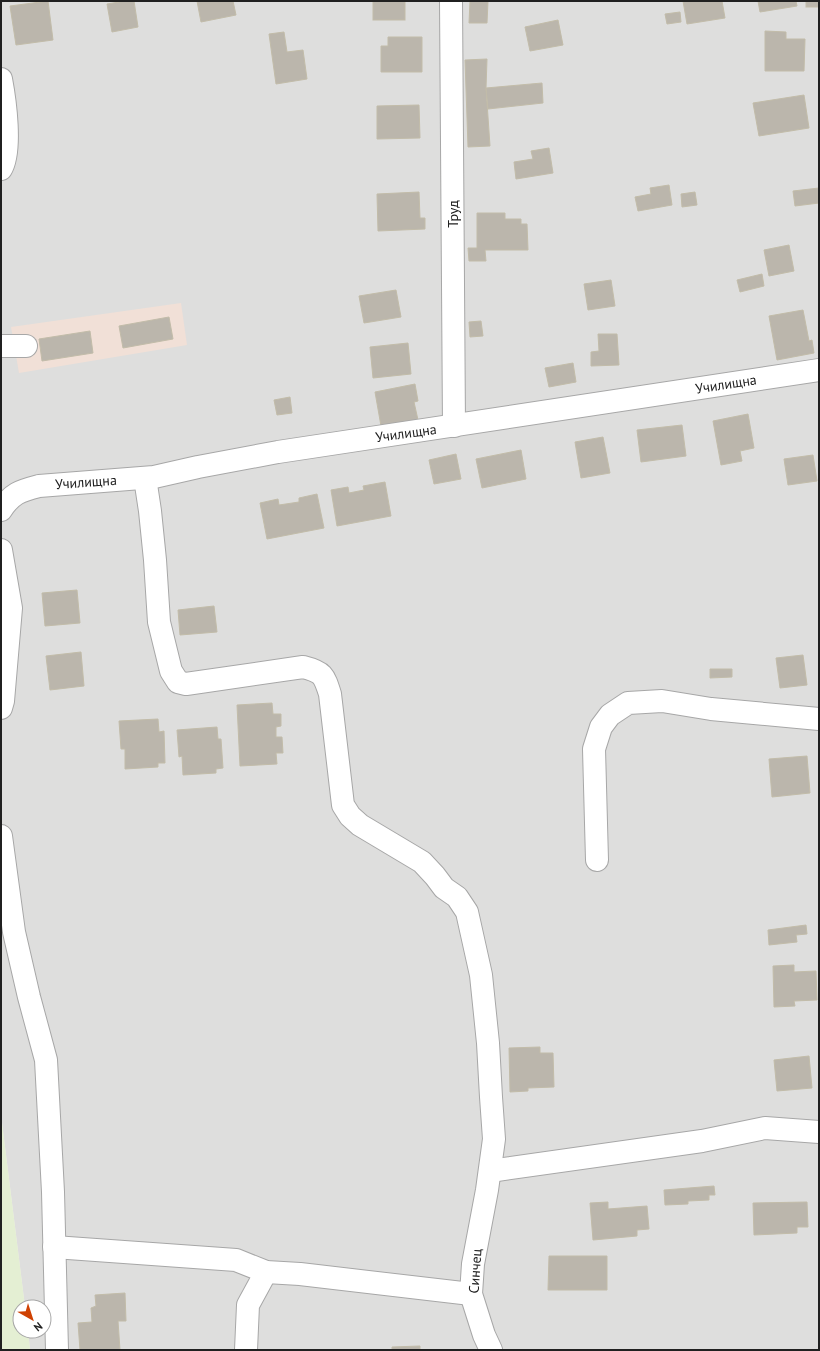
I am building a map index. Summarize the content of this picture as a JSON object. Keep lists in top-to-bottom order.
{
  "streets": {
    "street": ["Труд", "Училищна", "Синчец"]
  },
  "crossings": [
    ["Труд", "Училищна"],
    ["Училищна", "Синчец"]
  ],
  "north": "bottom right"
}
